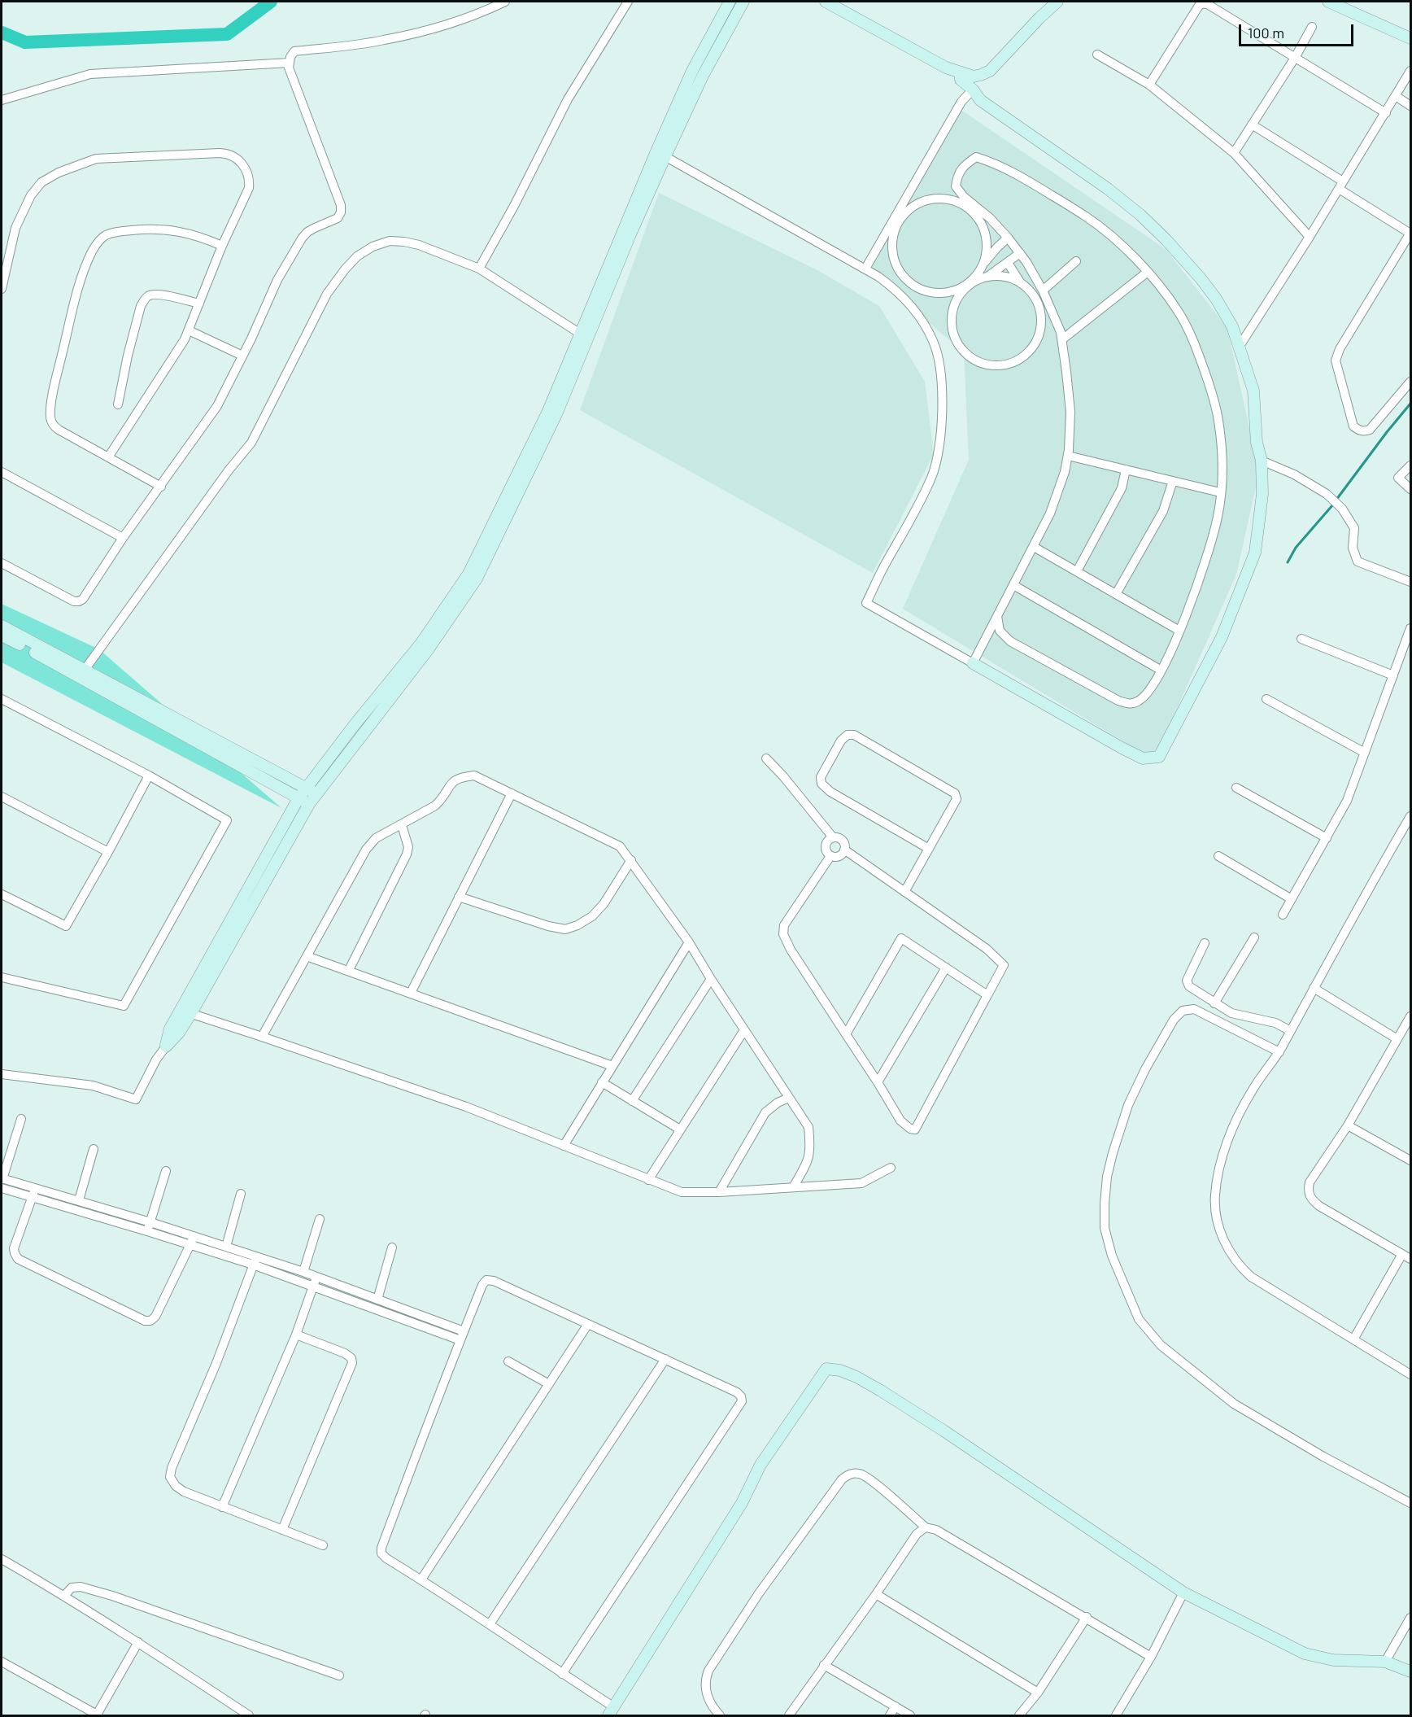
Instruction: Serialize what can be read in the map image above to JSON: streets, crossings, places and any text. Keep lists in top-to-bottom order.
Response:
{
  "scale_bar": "100 m"
}
